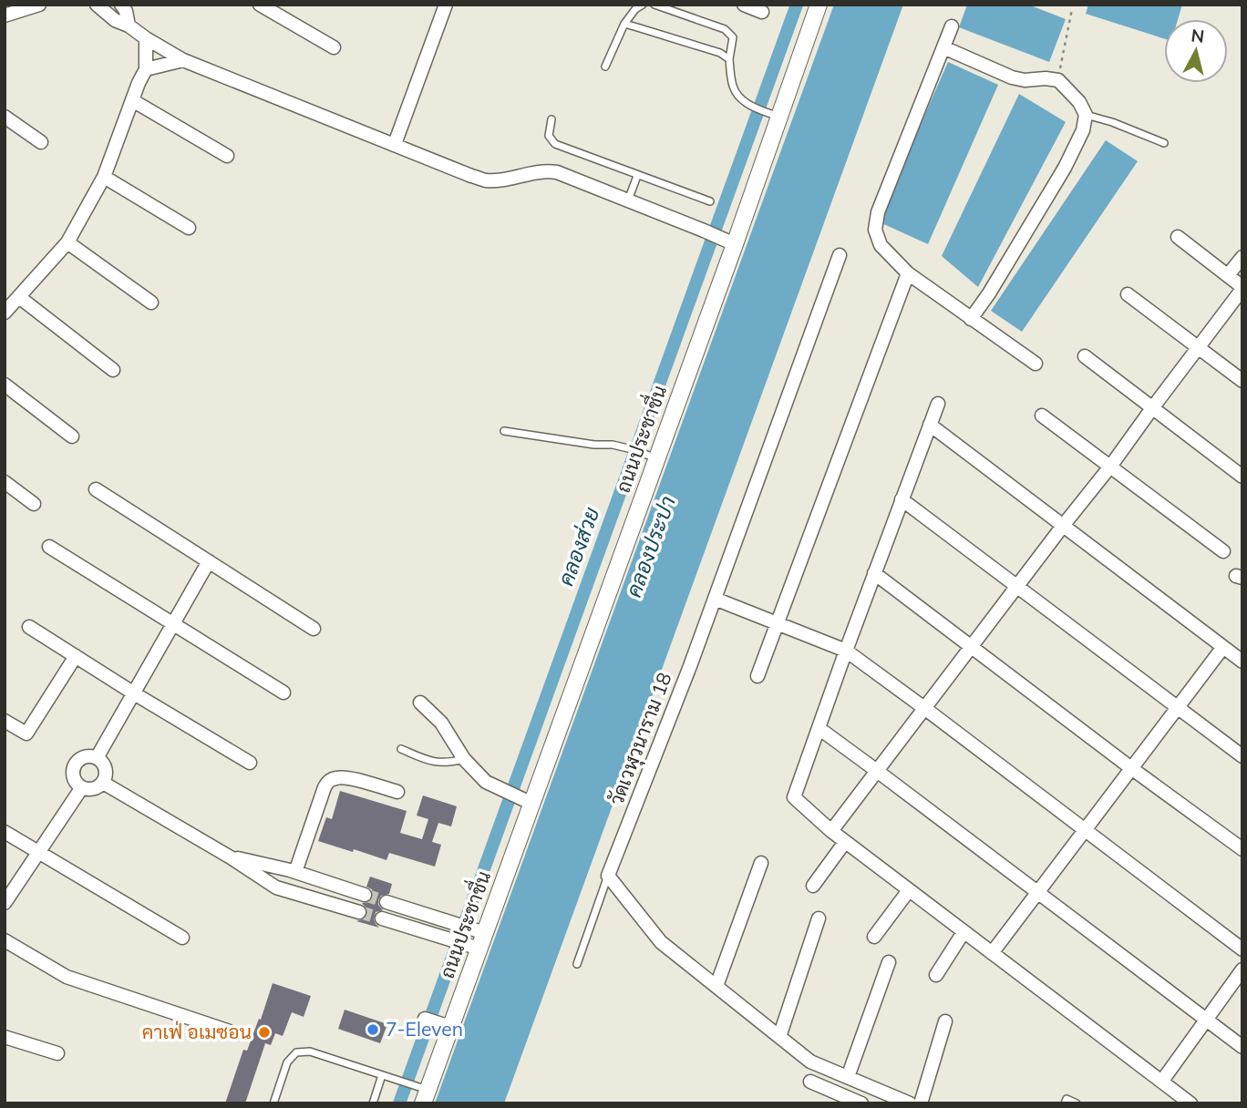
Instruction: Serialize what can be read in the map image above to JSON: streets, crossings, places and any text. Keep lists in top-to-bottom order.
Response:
{
  "streets": {
    "street": ["ถนนประชาชื่น", "วัดเวฬุวนาราม 18"]
  },
  "water": ["คลองส่วย", "คลองประปา"],
  "places": ["7-Eleven", "คาเฟ่ อเมซอน"],
  "north": "top"
}
